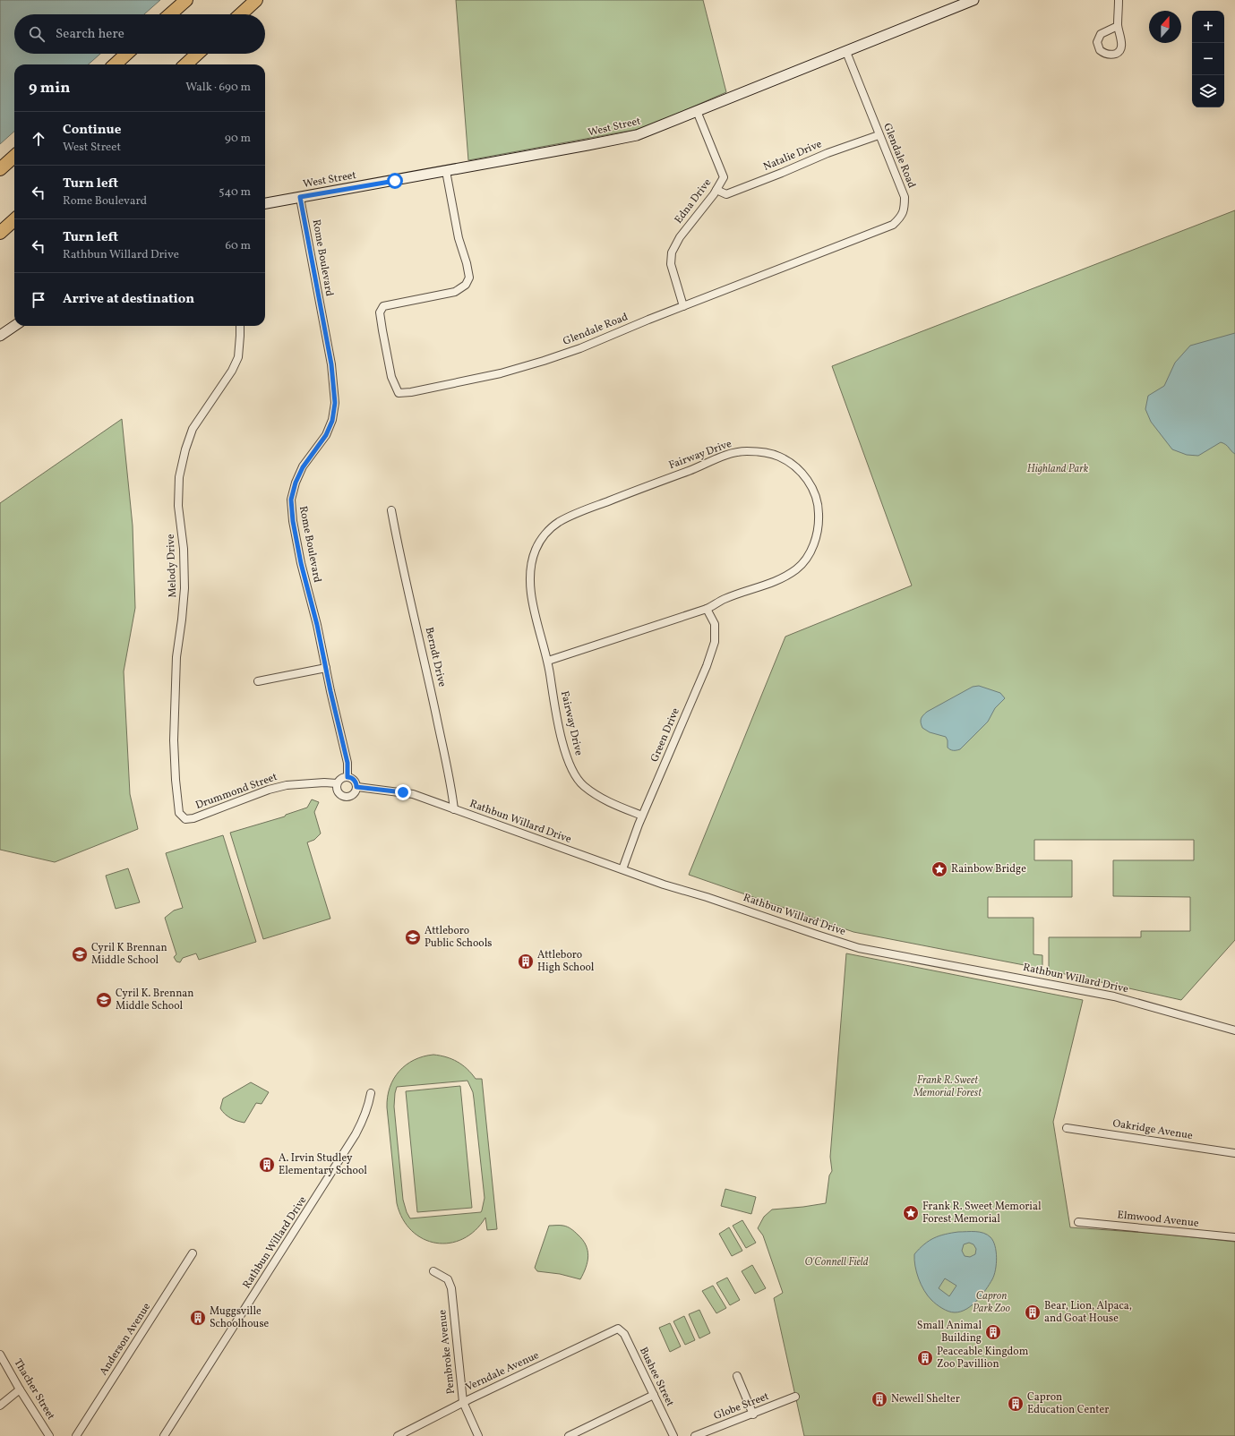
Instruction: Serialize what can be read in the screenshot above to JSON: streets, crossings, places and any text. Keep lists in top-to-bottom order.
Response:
{
  "streets": {
    "main road": ["West Street"],
    "street": [
      "Natalie Drive",
      "Glendale Road",
      "Edna Drive",
      "Rome Boulevard",
      "Fairway Drive",
      "Melody Drive",
      "Berndt Drive",
      "Green Drive",
      "Drummond Street",
      "Rathbun Willard Drive",
      "Oakridge Avenue",
      "Elmwood Avenue",
      "Anderson Avenue",
      "Pembroke Avenue",
      "Verndale Avenue",
      "Bushee Street",
      "Thacher Street",
      "Globe Street"
    ]
  },
  "crossings": [
    ["West Street", "Glendale Road"],
    ["West Street", "Edna Drive"],
    ["West Street", "Rome Boulevard"],
    ["Natalie Drive", "Glendale Road"],
    ["Natalie Drive", "Edna Drive"],
    ["Glendale Road", "Edna Drive"],
    ["Rome Boulevard", "Drummond Street"],
    ["Rome Boulevard", "Rathbun Willard Drive"],
    ["Fairway Drive", "Green Drive"],
    ["Melody Drive", "Drummond Street"],
    ["Berndt Drive", "Rathbun Willard Drive"],
    ["Green Drive", "Rathbun Willard Drive"],
    ["Drummond Street", "Rathbun Willard Drive"],
    ["Pembroke Avenue", "Verndale Avenue"],
    ["Verndale Avenue", "Bushee Street"]
  ],
  "parks": [
    "Highland Park",
    "Frank R. Sweet Memorial Forest",
    "O'Connell Field",
    "Capron Park Zoo"
  ],
  "places": {
    "place": ["Rainbow Bridge", "Frank R. Sweet Memorial Forest Memorial"],
    "school or university": ["Attleboro Public Schools", "Cyril K Brennan Middle School", "Cyril K. Brennan Middle School"],
    "building": [
      "Attleboro High School",
      "A. Irvin Studley Elementary School",
      "Bear, Lion, Alpaca, and Goat House",
      "Muggsville Schoolhouse",
      "Small Animal Building",
      "Peaceable Kingdom Zoo Pavillion",
      "Newell Shelter",
      "Capron Education Center"
    ]
  },
  "north": "top",
  "page": {
    "map_buttons": ["+", "−"],
    "search": "Search here",
    "heading": ["9 min", "Walk · 690 m"],
    "list": [
      ["Continue", "West Street", "90 m"],
      ["Turn left", "Rome Boulevard", "540 m"],
      ["Turn left", "Rathbun Willard Drive", "60 m"],
      "Arrive at destination"
    ]
  }
}
